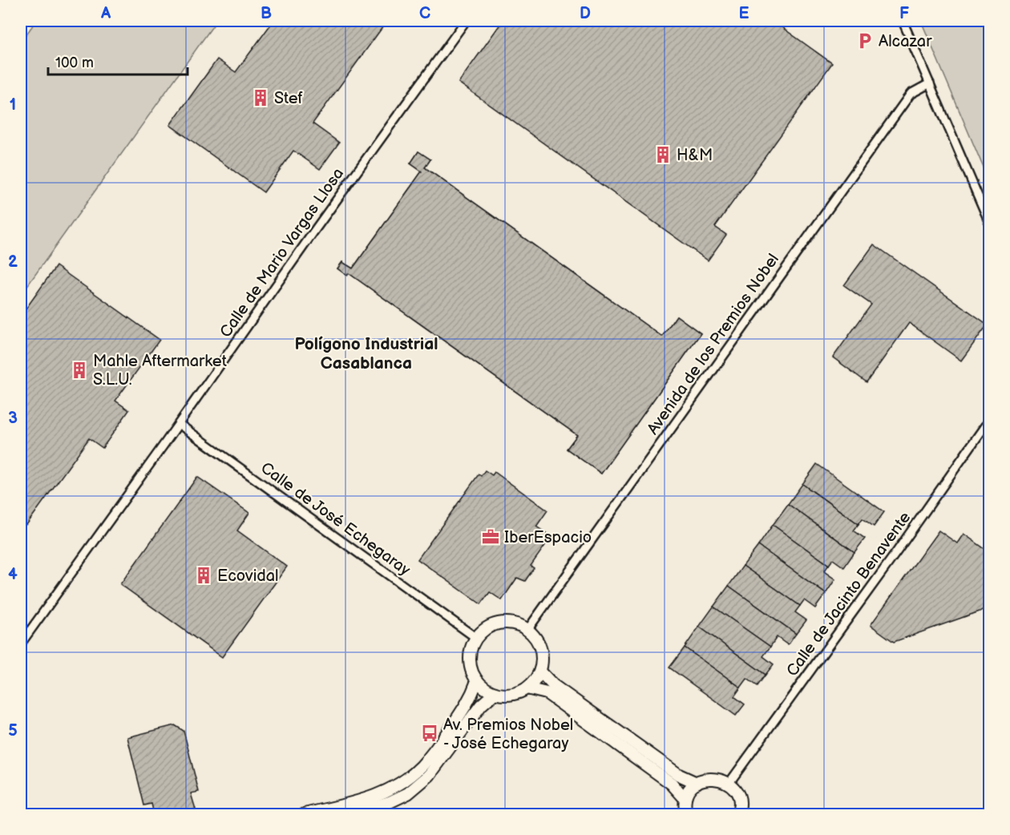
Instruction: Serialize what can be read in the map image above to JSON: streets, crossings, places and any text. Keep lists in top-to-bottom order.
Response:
{
  "streets": {
    "street": [
      "Calle de Mario Vargas Llosa",
      "Avenida de los Premios Nobel",
      "Calle de José Echegaray",
      "Calle de Jacinto Benavente"
    ]
  },
  "crossings": [
    ["Calle de Mario Vargas Llosa", "Calle de José Echegaray"],
    ["Avenida de los Premios Nobel", "Calle de José Echegaray"]
  ],
  "districts": ["Polígono Industrial Casablanca"],
  "places": {
    "parking": ["Alcazar"],
    "building": [
      "Stef",
      "H&M",
      "Mahle Aftermarket S.L.U.",
      "Ecovidal"
    ],
    "office": ["IberEspacio"],
    "bus stop": ["Av. Premios Nobel - José Echegaray"]
  },
  "scale_bar": "100 m",
  "grid": {
    "columns": [
      "A",
      "B",
      "C",
      "D",
      "E",
      "F"
    ],
    "rows": [
      "1",
      "2",
      "3",
      "4",
      "5"
    ]
  }
}
